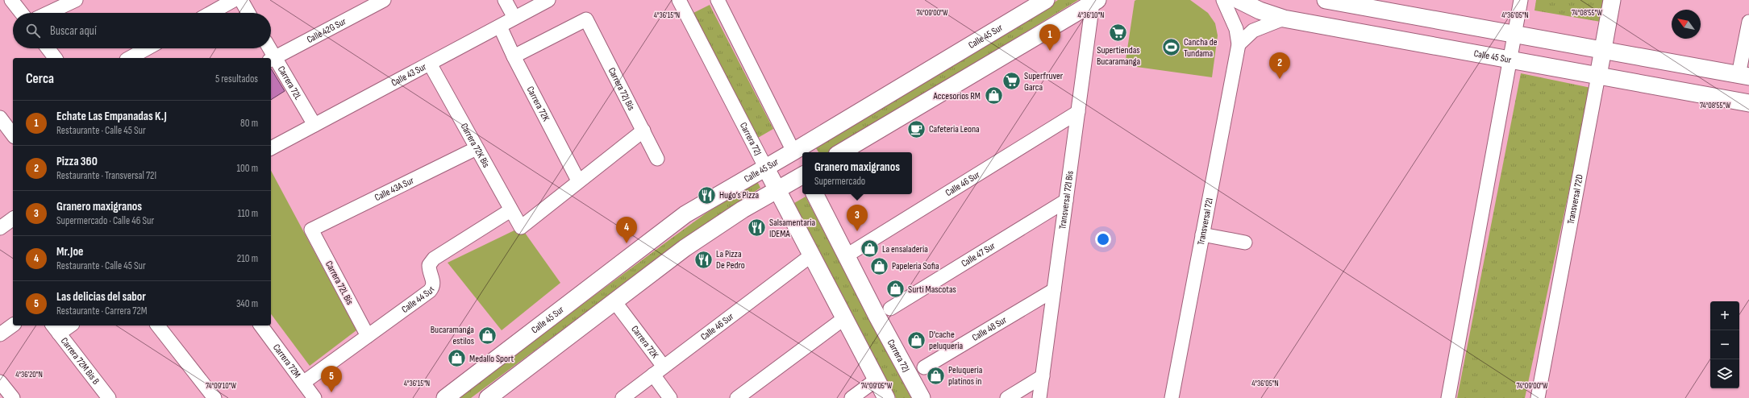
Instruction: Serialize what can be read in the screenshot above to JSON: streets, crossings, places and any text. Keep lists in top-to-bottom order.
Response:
{
  "streets": {
    "street": [
      "Calle 42G Sur",
      "Calle 45 Sur",
      "Calle 43 Sur",
      "Carrera 72L",
      "Carrera 72J Bis",
      "Carrera 72K",
      "Carrera 72J",
      "Carrera 72K Bis",
      "Calle 46 Sur",
      "Calle 43A Sur",
      "Transversal 72D",
      "Transversal 72I Bis",
      "Transversal 72I",
      "Calle 47 Sur",
      "Carrera 72L Bis",
      "Calle 44 Sur",
      "Calle 48 Sur",
      "Carrera 72M Bis B",
      "Carrera 72M"
    ]
  },
  "crossings": [
    ["Calle 42G Sur", "Carrera 72L"],
    ["Calle 45 Sur", "Carrera 72J"],
    ["Calle 45 Sur", "Transversal 72D"],
    ["Calle 43 Sur", "Carrera 72L"],
    ["Calle 43 Sur", "Carrera 72K"],
    ["Calle 43 Sur", "Carrera 72K Bis"],
    ["Carrera 72J Bis", "Carrera 72K"],
    ["Carrera 72K", "Carrera 72K Bis"],
    ["Carrera 72K", "Calle 46 Sur"],
    ["Carrera 72J", "Calle 46 Sur"],
    ["Carrera 72K Bis", "Calle 43A Sur"],
    ["Carrera 72K Bis", "Calle 44 Sur"],
    ["Calle 46 Sur", "Transversal 72I Bis"],
    ["Calle 43A Sur", "Carrera 72L Bis"],
    ["Transversal 72I Bis", "Calle 47 Sur"],
    ["Transversal 72I Bis", "Calle 48 Sur"],
    ["Carrera 72L Bis", "Calle 44 Sur"],
    ["Calle 44 Sur", "Carrera 72M"]
  ],
  "places": {
    "supermarket": ["Supertiendas Bucaramanga", "Superfruver Garca"],
    "sports": ["Cancha de Tundama"],
    "shop": [
      "Accesorios RM",
      "La ensaladeria",
      "Papeleria Sofia",
      "Surti Mascotas",
      "Bucaramanga estilos",
      "D'cache peluqueria",
      "Medallo Sport",
      "Peluqueria platinos in"
    ],
    "cafe": ["Cafeteria Leona"],
    "restaurant": ["Hugo’s Pizza", "Salsamentaria IDEMA", "La Pizza De Pedro"]
  },
  "north": "top left",
  "page": {
    "search": "Buscar aquí",
    "pins": [
      "1",
      "2",
      "3",
      "4",
      "5"
    ],
    "heading": ["Cerca", "5 resultados"],
    "list": [
      {
        "mark": "1",
        "name": "Echate Las Empanadas K.J",
        "note": "Restaurante · Calle 45 Sur",
        "value": "80 m"
      },
      {
        "mark": "2",
        "name": "Pizza 360",
        "note": "Restaurante · Transversal 72I",
        "value": "100 m"
      },
      {
        "mark": "3",
        "name": "Granero maxigranos",
        "note": "Supermercado · Calle 46 Sur",
        "value": "110 m"
      },
      {
        "mark": "4",
        "name": "Mr.Joe",
        "note": "Restaurante · Calle 45 Sur",
        "value": "210 m"
      },
      {
        "mark": "5",
        "name": "Las delicias del sabor",
        "note": "Restaurante · Carrera 72M",
        "value": "340 m"
      }
    ],
    "popup": ["Granero maxigranos", "Supermercado"],
    "map_buttons": ["+", "−"]
  },
  "coordinates": [
    "74°09'00\"W",
    "74°08'55\"W",
    "4°36'15\"N",
    "4°36'10\"N",
    "4°36'05\"N",
    "4°36'20\"N",
    "74°09'10\"W",
    "74°09'05\"W"
  ]
}
